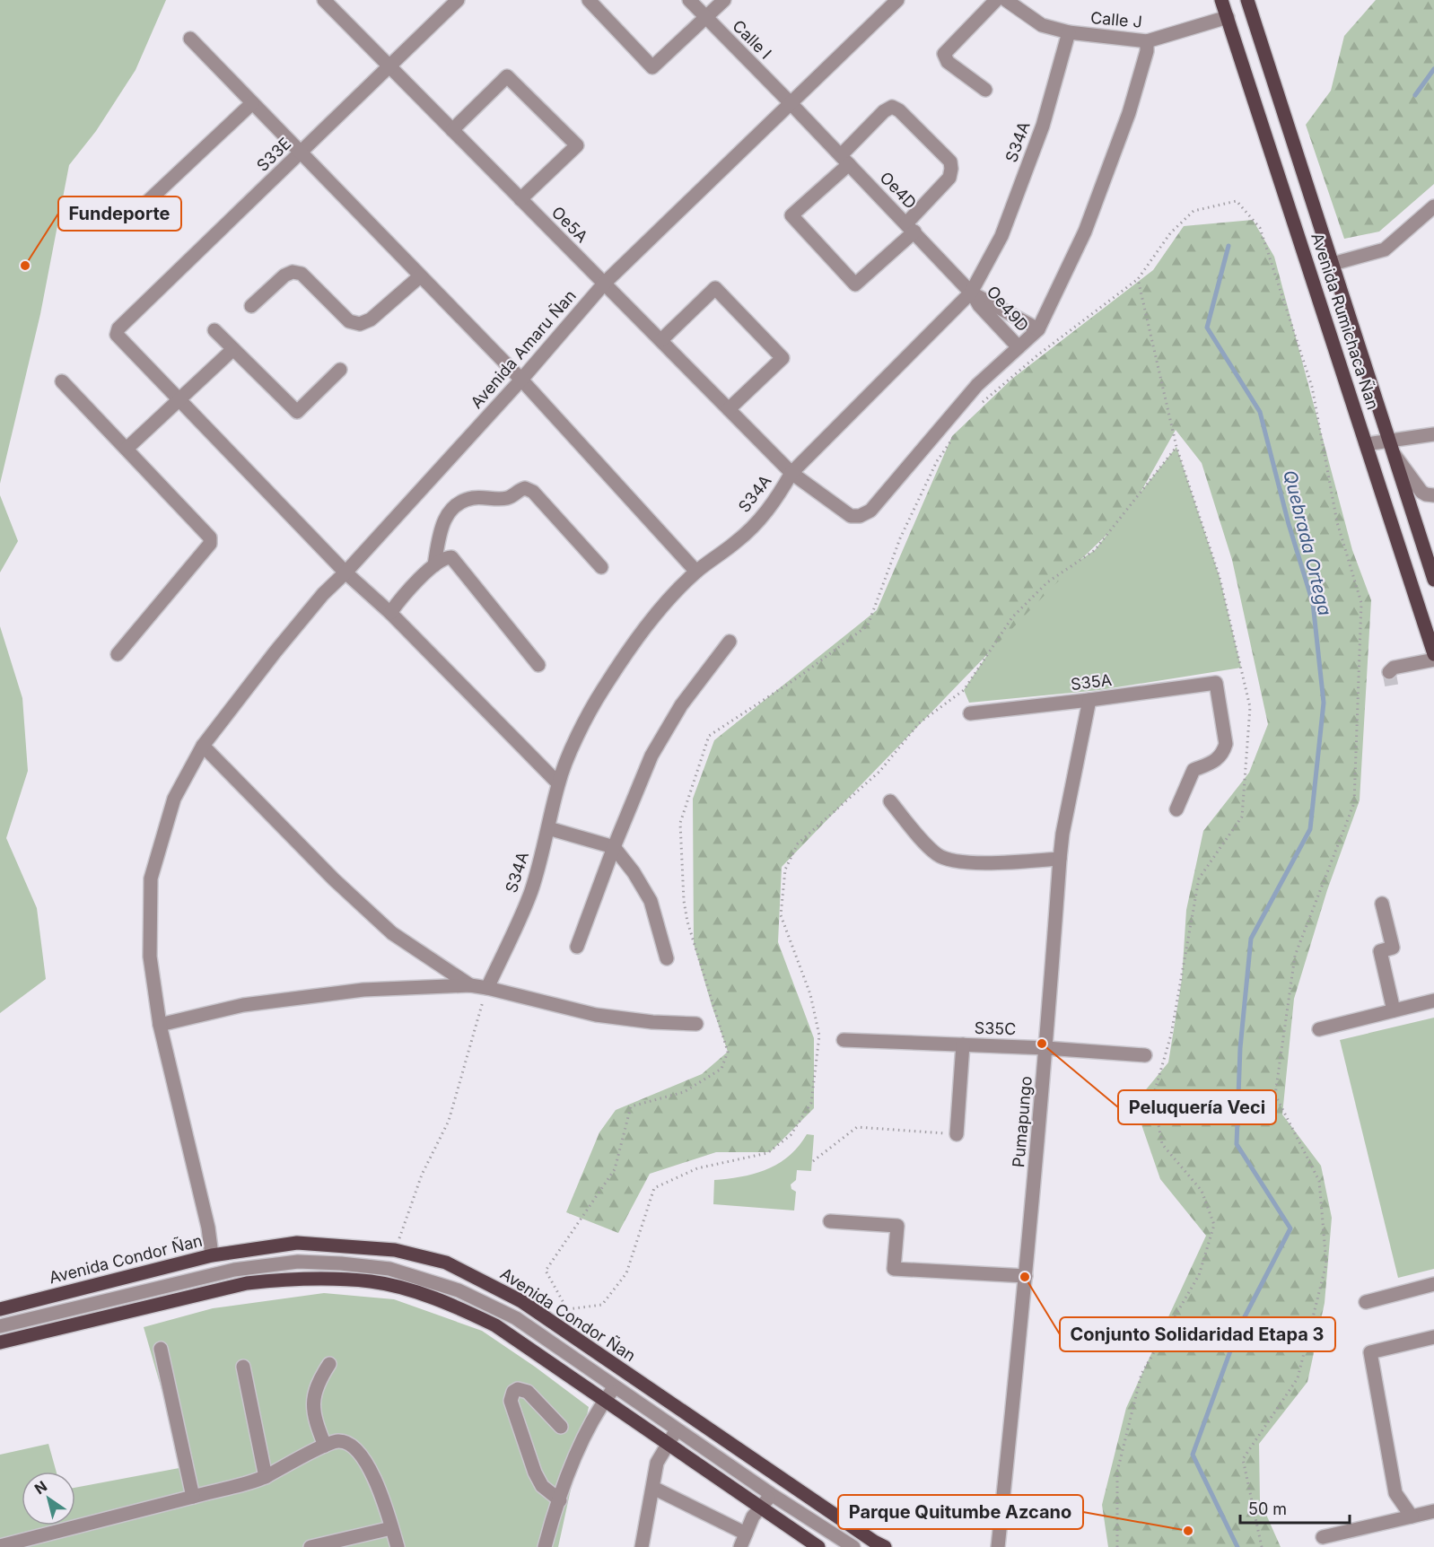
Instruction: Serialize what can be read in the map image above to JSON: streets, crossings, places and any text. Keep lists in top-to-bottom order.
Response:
{
  "streets": {
    "main road": ["Avenida Rumichaca Ñan", "Avenida Condor Ñan"],
    "street": [
      "Calle J",
      "Calle I",
      "S34A",
      "S33E",
      "Oe4D",
      "Oe5A",
      "Oe49D",
      "Avenida Amaru Ñan",
      "S35A",
      "S35C",
      "Pumapungo"
    ]
  },
  "crossings": [
    ["Calle J", "S34A"],
    ["Calle J", "Avenida Rumichaca Ñan"],
    ["Calle I", "Oe4D"],
    ["Calle I", "Avenida Amaru Ñan"],
    ["S34A", "Oe4D"],
    ["S34A", "Oe5A"],
    ["S34A", "Oe49D"],
    ["S33E", "Oe5A"],
    ["Oe4D", "Oe49D"],
    ["Oe4D", "Avenida Amaru Ñan"],
    ["Oe5A", "Oe49D"],
    ["Oe5A", "Avenida Amaru Ñan"],
    ["Avenida Amaru Ñan", "Avenida Condor Ñan"],
    ["S35A", "Pumapungo"],
    ["S35C", "Pumapungo"]
  ],
  "water": ["Quebrada Ortega"],
  "places": [
    "Fundeporte",
    "Peluquería Veci",
    "Conjunto Solidaridad Etapa 3",
    "Parque Quitumbe Azcano"
  ],
  "scale_bar": "50 m",
  "north": "top left"
}
